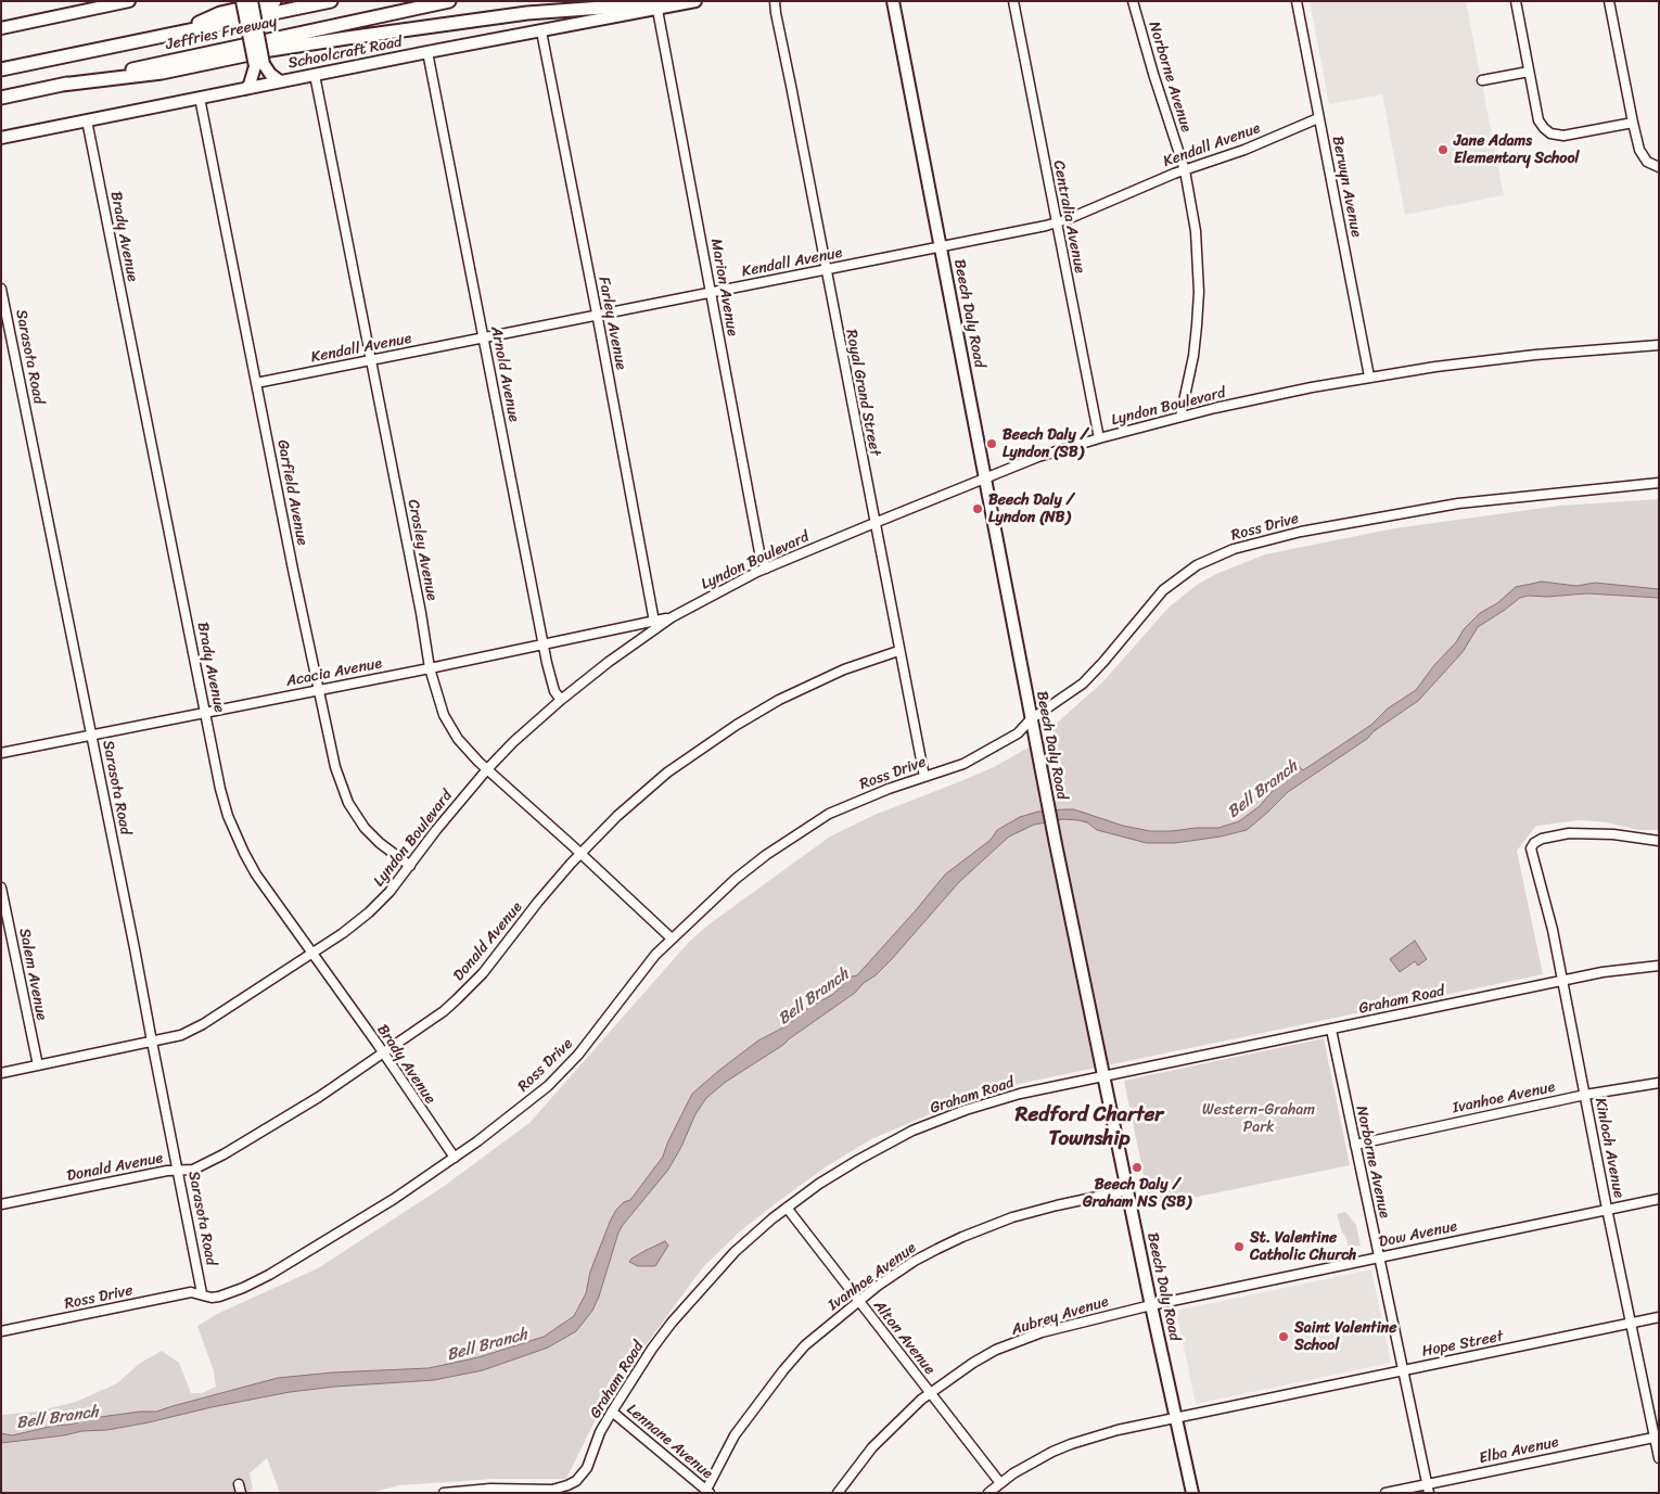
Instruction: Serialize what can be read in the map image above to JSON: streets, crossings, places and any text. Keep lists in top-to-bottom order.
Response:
{
  "streets": {
    "highway": ["Jeffries Freeway"],
    "main road": ["Schoolcraft Road", "Beech Daly Road"],
    "street": [
      "Norborne Avenue",
      "Kendall Avenue",
      "Berwyn Avenue",
      "Centralia Avenue",
      "Brady Avenue",
      "Marion Avenue",
      "Farley Avenue",
      "Sarasota Road",
      "Arnold Avenue",
      "Royal Grand Street",
      "Lyndon Boulevard",
      "Garfield Avenue",
      "Ross Drive",
      "Crosley Avenue",
      "Acacia Avenue",
      "Donald Avenue",
      "Salem Avenue",
      "Graham Road",
      "Ivanhoe Avenue",
      "Kinloch Avenue",
      "Dow Avenue",
      "Aubrey Avenue",
      "Alton Avenue",
      "Hope Street",
      "Lennane Avenue",
      "Elba Avenue"
    ]
  },
  "crossings": [
    ["Schoolcraft Road", "Brady Avenue"],
    ["Schoolcraft Road", "Marion Avenue"],
    ["Schoolcraft Road", "Farley Avenue"],
    ["Schoolcraft Road", "Arnold Avenue"],
    ["Schoolcraft Road", "Garfield Avenue"],
    ["Schoolcraft Road", "Crosley Avenue"],
    ["Norborne Avenue", "Kendall Avenue"],
    ["Norborne Avenue", "Lyndon Boulevard"],
    ["Norborne Avenue", "Graham Road"],
    ["Norborne Avenue", "Ivanhoe Avenue"],
    ["Norborne Avenue", "Dow Avenue"],
    ["Norborne Avenue", "Hope Street"],
    ["Norborne Avenue", "Elba Avenue"],
    ["Kendall Avenue", "Berwyn Avenue"],
    ["Kendall Avenue", "Centralia Avenue"],
    ["Kendall Avenue", "Marion Avenue"],
    ["Kendall Avenue", "Beech Daly Road"],
    ["Kendall Avenue", "Farley Avenue"],
    ["Kendall Avenue", "Arnold Avenue"],
    ["Kendall Avenue", "Royal Grand Street"],
    ["Kendall Avenue", "Garfield Avenue"],
    ["Kendall Avenue", "Crosley Avenue"],
    ["Berwyn Avenue", "Lyndon Boulevard"],
    ["Centralia Avenue", "Lyndon Boulevard"],
    ["Brady Avenue", "Lyndon Boulevard"],
    ["Brady Avenue", "Ross Drive"],
    ["Brady Avenue", "Acacia Avenue"],
    ["Brady Avenue", "Donald Avenue"],
    ["Marion Avenue", "Lyndon Boulevard"],
    ["Beech Daly Road", "Lyndon Boulevard"],
    ["Beech Daly Road", "Ross Drive"],
    ["Beech Daly Road", "Graham Road"],
    ["Beech Daly Road", "Ivanhoe Avenue"],
    ["Beech Daly Road", "Dow Avenue"],
    ["Beech Daly Road", "Aubrey Avenue"],
    ["Beech Daly Road", "Hope Street"],
    ["Farley Avenue", "Acacia Avenue"],
    ["Sarasota Road", "Lyndon Boulevard"],
    ["Sarasota Road", "Ross Drive"],
    ["Sarasota Road", "Acacia Avenue"],
    ["Sarasota Road", "Donald Avenue"],
    ["Arnold Avenue", "Lyndon Boulevard"],
    ["Arnold Avenue", "Acacia Avenue"],
    ["Royal Grand Street", "Lyndon Boulevard"],
    ["Royal Grand Street", "Ross Drive"],
    ["Royal Grand Street", "Donald Avenue"],
    ["Lyndon Boulevard", "Garfield Avenue"],
    ["Lyndon Boulevard", "Crosley Avenue"],
    ["Lyndon Boulevard", "Acacia Avenue"],
    ["Lyndon Boulevard", "Salem Avenue"],
    ["Garfield Avenue", "Acacia Avenue"],
    ["Ross Drive", "Crosley Avenue"],
    ["Crosley Avenue", "Acacia Avenue"],
    ["Crosley Avenue", "Donald Avenue"],
    ["Graham Road", "Kinloch Avenue"],
    ["Graham Road", "Alton Avenue"],
    ["Graham Road", "Lennane Avenue"],
    ["Ivanhoe Avenue", "Kinloch Avenue"],
    ["Ivanhoe Avenue", "Alton Avenue"],
    ["Ivanhoe Avenue", "Lennane Avenue"],
    ["Kinloch Avenue", "Dow Avenue"],
    ["Kinloch Avenue", "Hope Street"],
    ["Kinloch Avenue", "Elba Avenue"],
    ["Dow Avenue", "Aubrey Avenue"],
    ["Aubrey Avenue", "Alton Avenue"],
    ["Alton Avenue", "Hope Street"]
  ],
  "districts": ["Redford Charter Township"],
  "water": ["Bell Branch"],
  "parks": ["Western-Graham Park"],
  "places": [
    "Jane Adams Elementary School",
    "Beech Daly / Lyndon (SB)",
    "Beech Daly / Lyndon (NB)",
    "Beech Daly / Graham NS (SB)",
    "St. Valentine Catholic Church",
    "Saint Valentine School"
  ]
}
